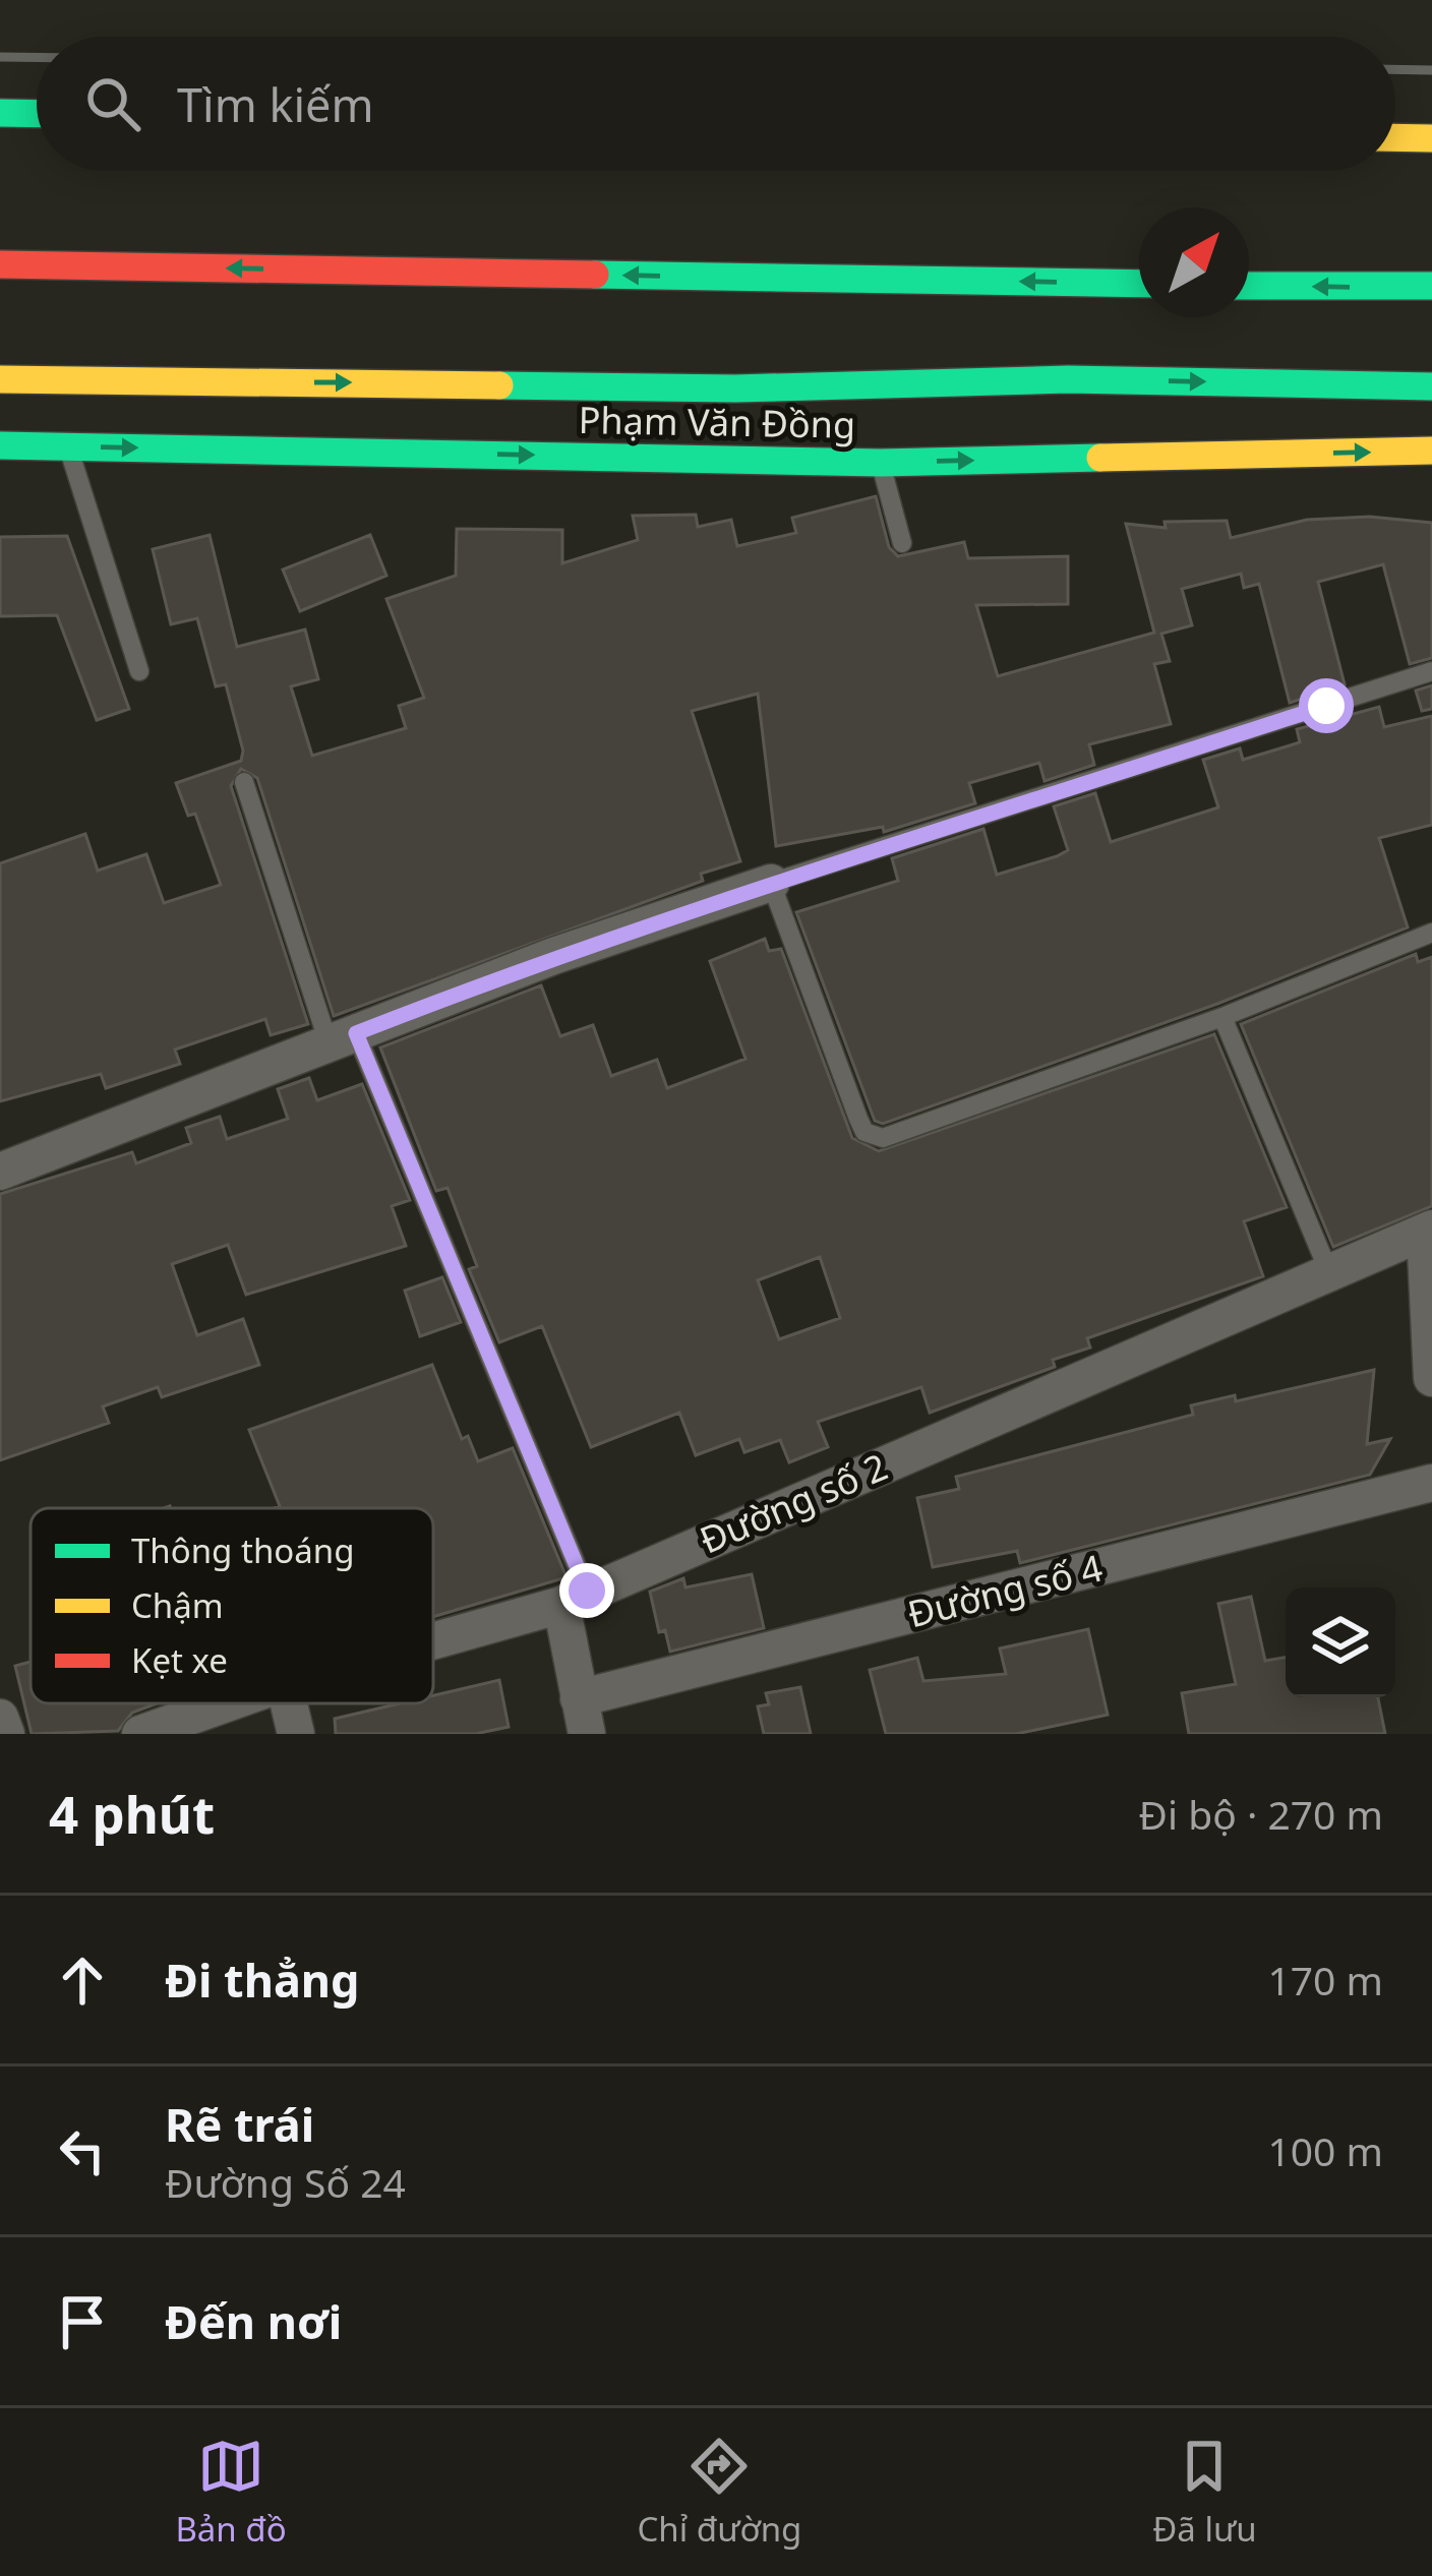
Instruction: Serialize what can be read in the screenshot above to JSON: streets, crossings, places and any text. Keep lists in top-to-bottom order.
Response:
{
  "streets": {
    "main road": ["Phạm Văn Đồng"],
    "street": ["Đường số 2", "Đường số 4"]
  },
  "legend": ["Thông thoáng", "Chậm", "Kẹt xe"],
  "north": "top right",
  "page": {
    "search": "Tìm kiếm",
    "heading": ["4 phút", "Đi bộ · 270 m"],
    "list": [
      ["Đi thẳng", "170 m"],
      ["Rẽ trái", "Đường Số 24", "100 m"],
      "Đến nơi"
    ],
    "nav": ["Bản đồ", "Chỉ đường", "Đã lưu"]
  }
}
